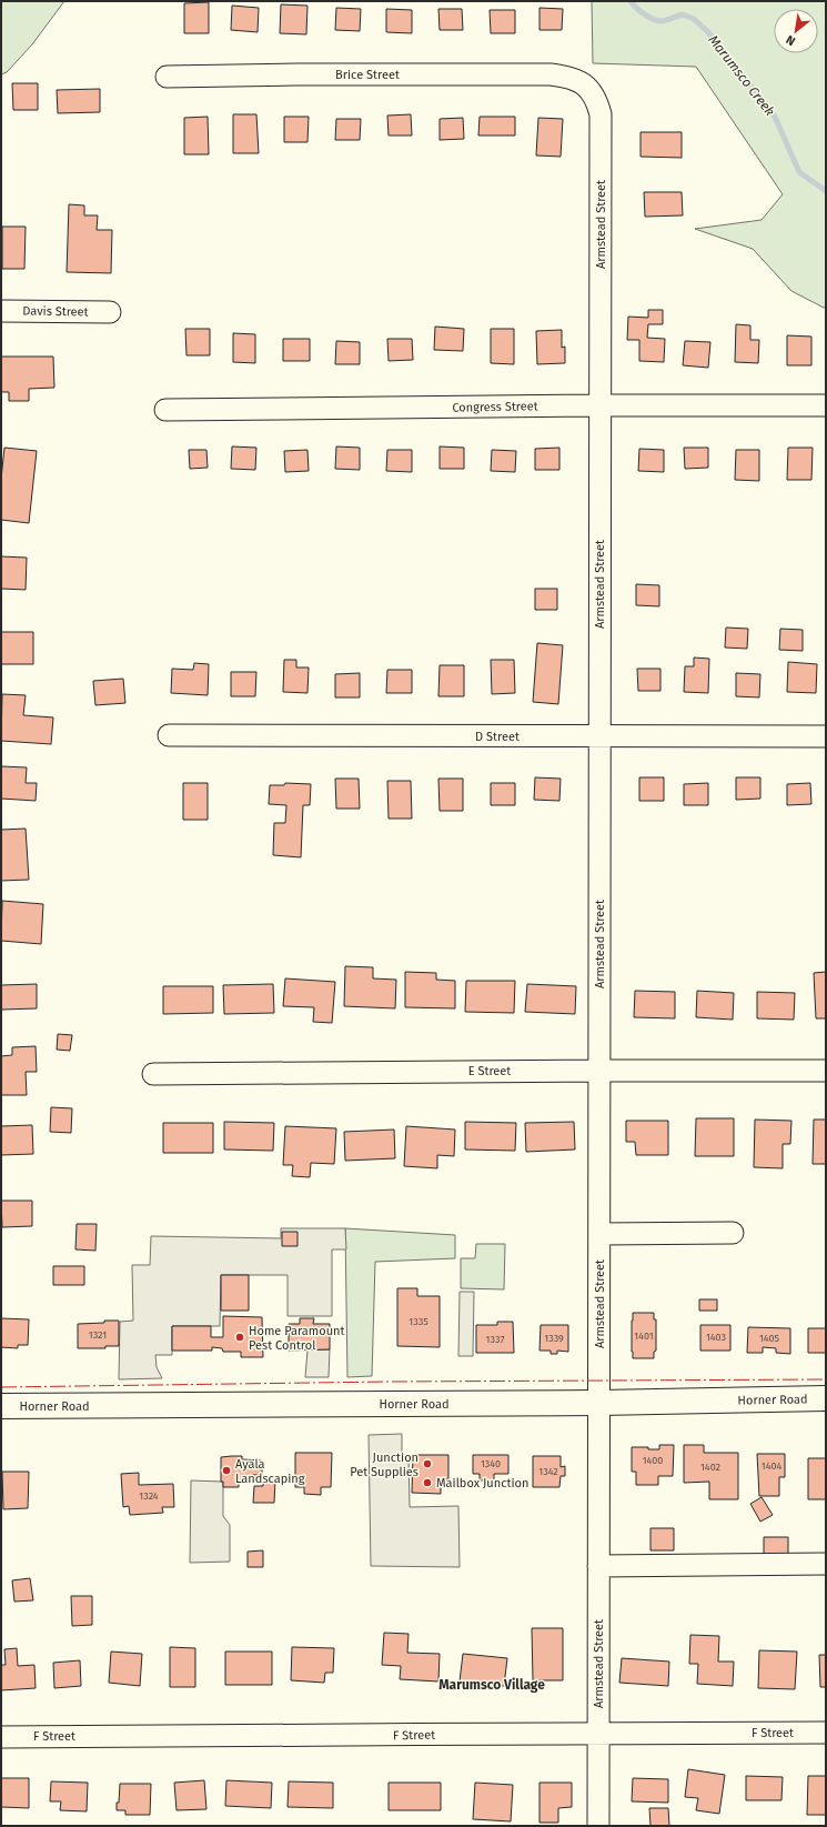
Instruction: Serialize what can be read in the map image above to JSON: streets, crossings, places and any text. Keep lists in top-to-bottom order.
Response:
{
  "streets": {
    "main road": ["Horner Road"],
    "street": [
      "Brice Street",
      "Armstead Street",
      "Davis Street",
      "Congress Street",
      "D Street",
      "E Street",
      "F Street"
    ]
  },
  "crossings": [
    ["Brice Street", "Armstead Street"],
    ["Armstead Street", "Congress Street"],
    ["Armstead Street", "D Street"],
    ["Armstead Street", "E Street"],
    ["Armstead Street", "Horner Road"],
    ["Armstead Street", "F Street"]
  ],
  "districts": ["Marumsco Village"],
  "water": ["Marumsco Creek"],
  "places": [
    "Home Paramount Pest Control",
    "Junction Pet Supplies",
    "Ayala Landscaping",
    "Mailbox Junction"
  ],
  "house_numbers": [
    "1335",
    "1321",
    "1401",
    "1403",
    "1339",
    "1405",
    "1337",
    "1400",
    "1340",
    "1404",
    "1402",
    "1342",
    "1324"
  ],
  "north": "bottom left"
}
